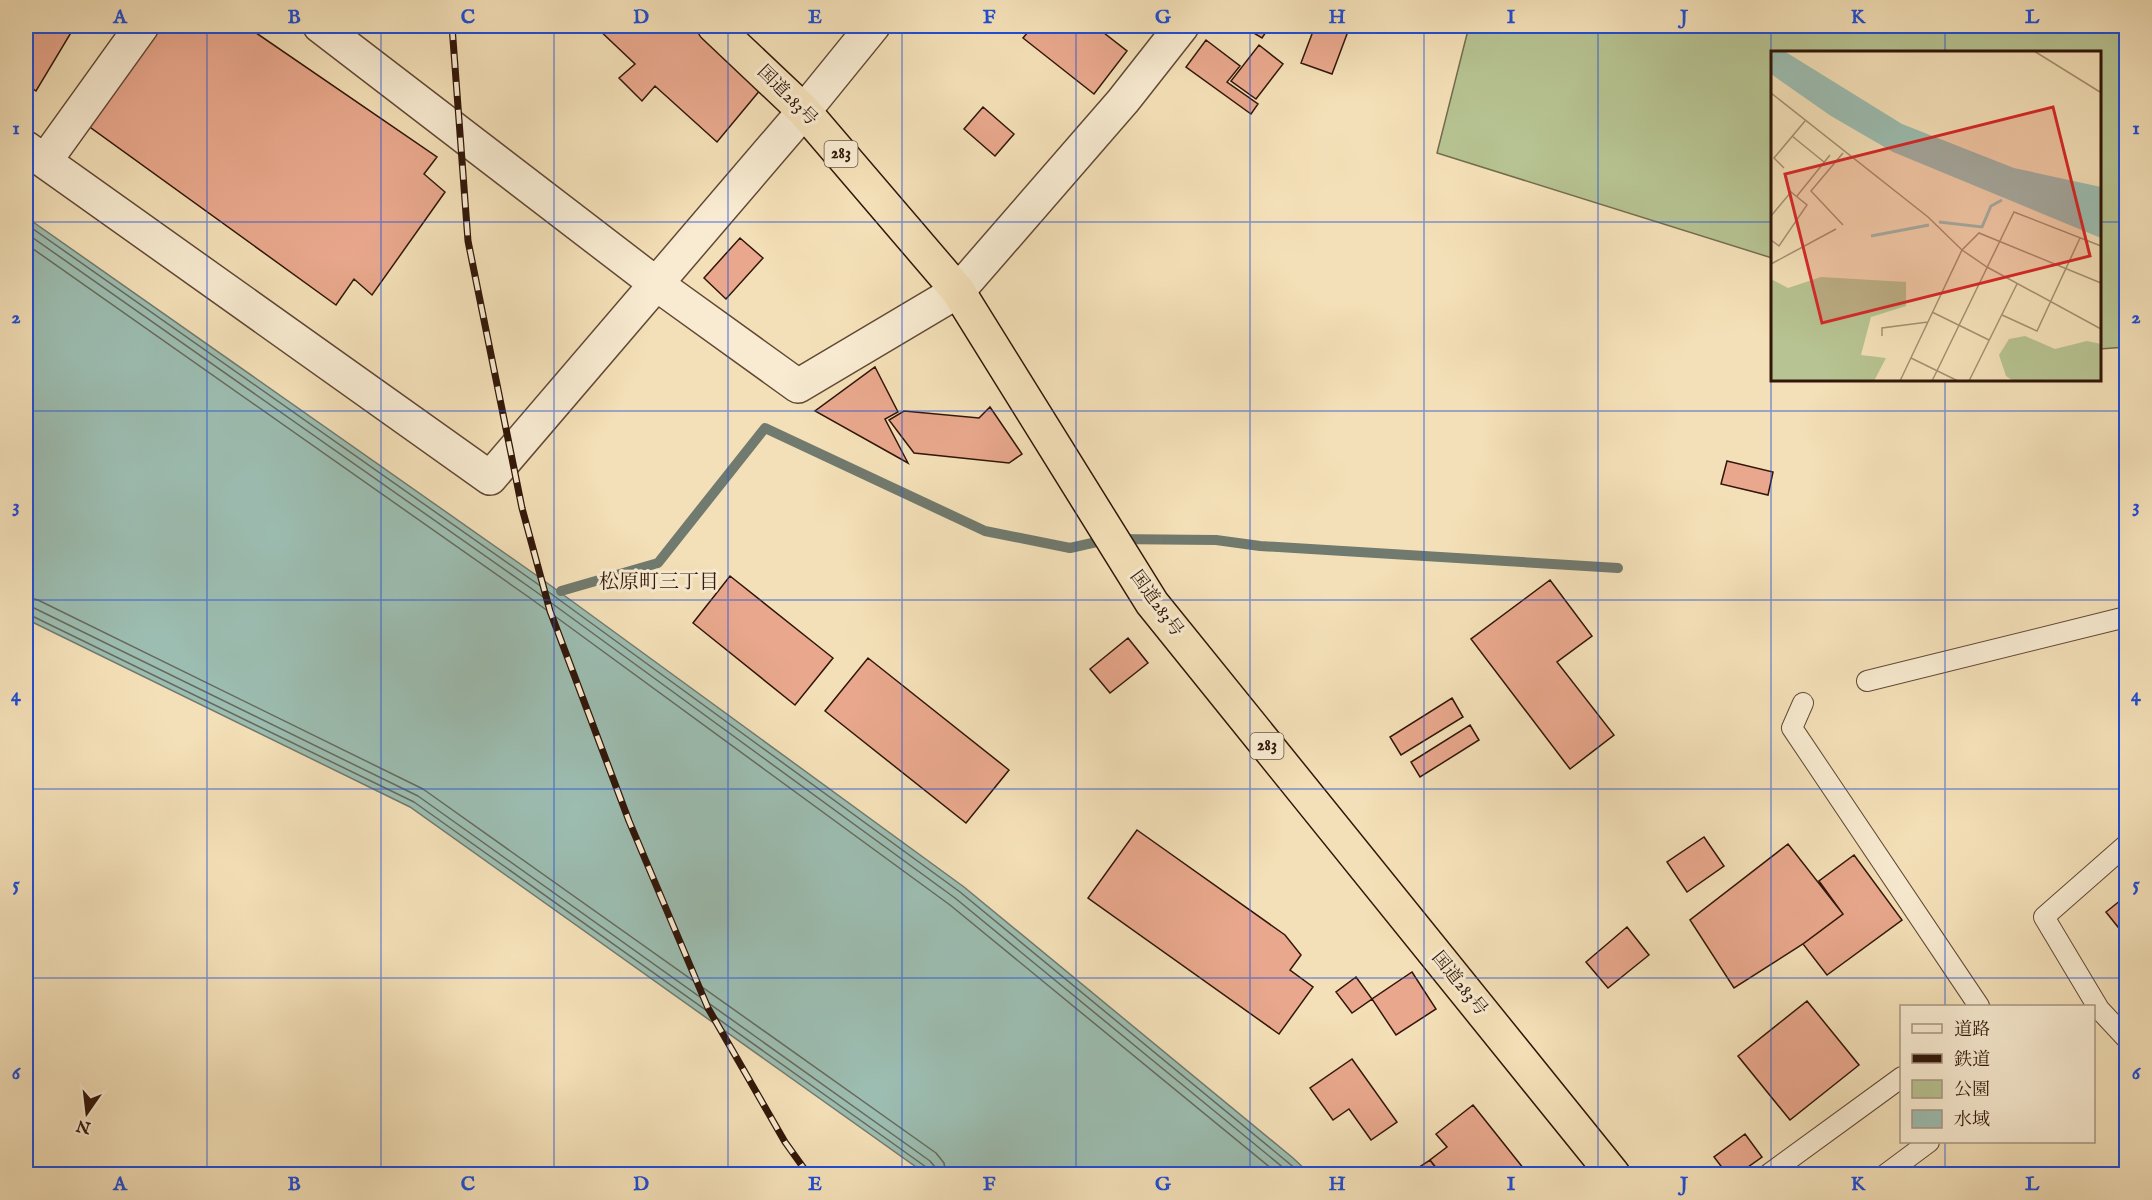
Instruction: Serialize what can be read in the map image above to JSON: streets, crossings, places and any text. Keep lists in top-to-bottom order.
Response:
{
  "streets": {
    "highway": ["国道283号", "283"]
  },
  "districts": ["松原町三丁目"],
  "legend": [
    "道路",
    "鉄道",
    "公園",
    "水域"
  ],
  "north": "bottom",
  "grid": {
    "columns": [
      "A",
      "B",
      "C",
      "D",
      "E",
      "F",
      "G",
      "H",
      "I",
      "J",
      "K",
      "L"
    ],
    "rows": [
      "1",
      "2",
      "3",
      "4",
      "5",
      "6"
    ]
  }
}
